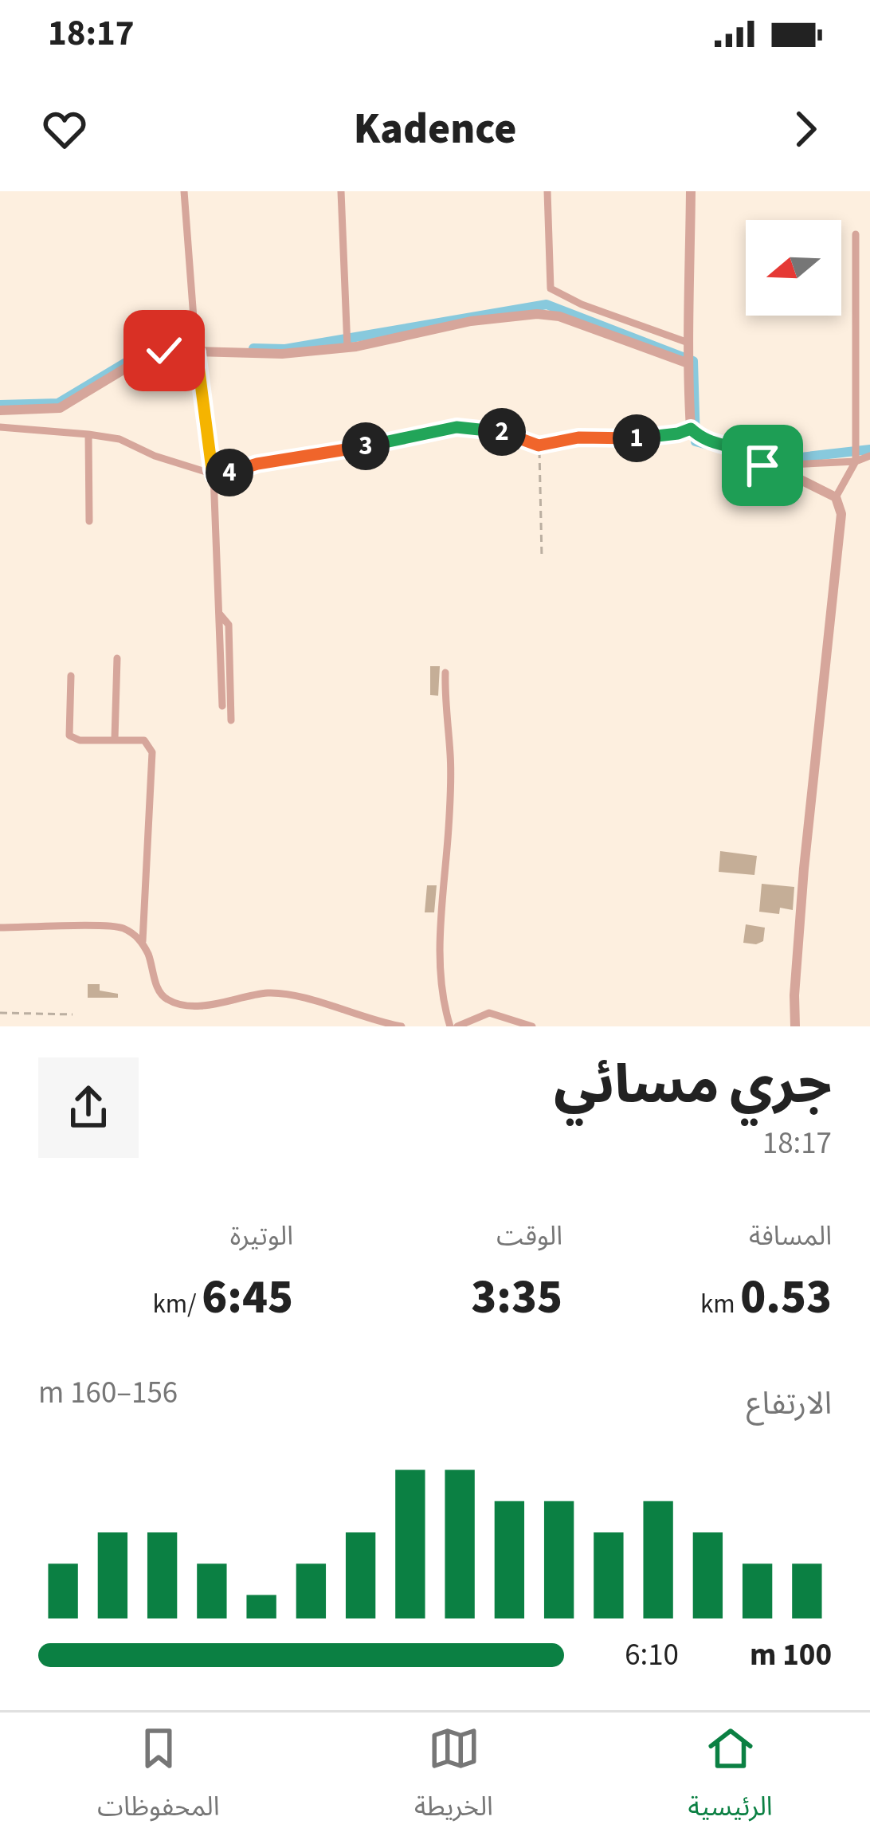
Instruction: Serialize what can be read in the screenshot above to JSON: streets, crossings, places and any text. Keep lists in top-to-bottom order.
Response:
{
  "north": "left",
  "page": {
    "status": "18:17",
    "header": "Kadence",
    "pins": [
      "2",
      "1",
      "3",
      "4"
    ],
    "heading": ["جري مسائي", "18:17"],
    "stats": [
      ["المسافة", "0.53 km"],
      ["الوقت", "3:35"],
      ["الوتيرة", "6:45 /km"]
    ],
    "chart": ["الارتفاع", "156–160 m"],
    "list": [
      {
        "name": "100 m",
        "note": "6:10"
      }
    ],
    "tabs": ["الرئيسية", "الخريطة", "المحفوظات"]
  }
}
